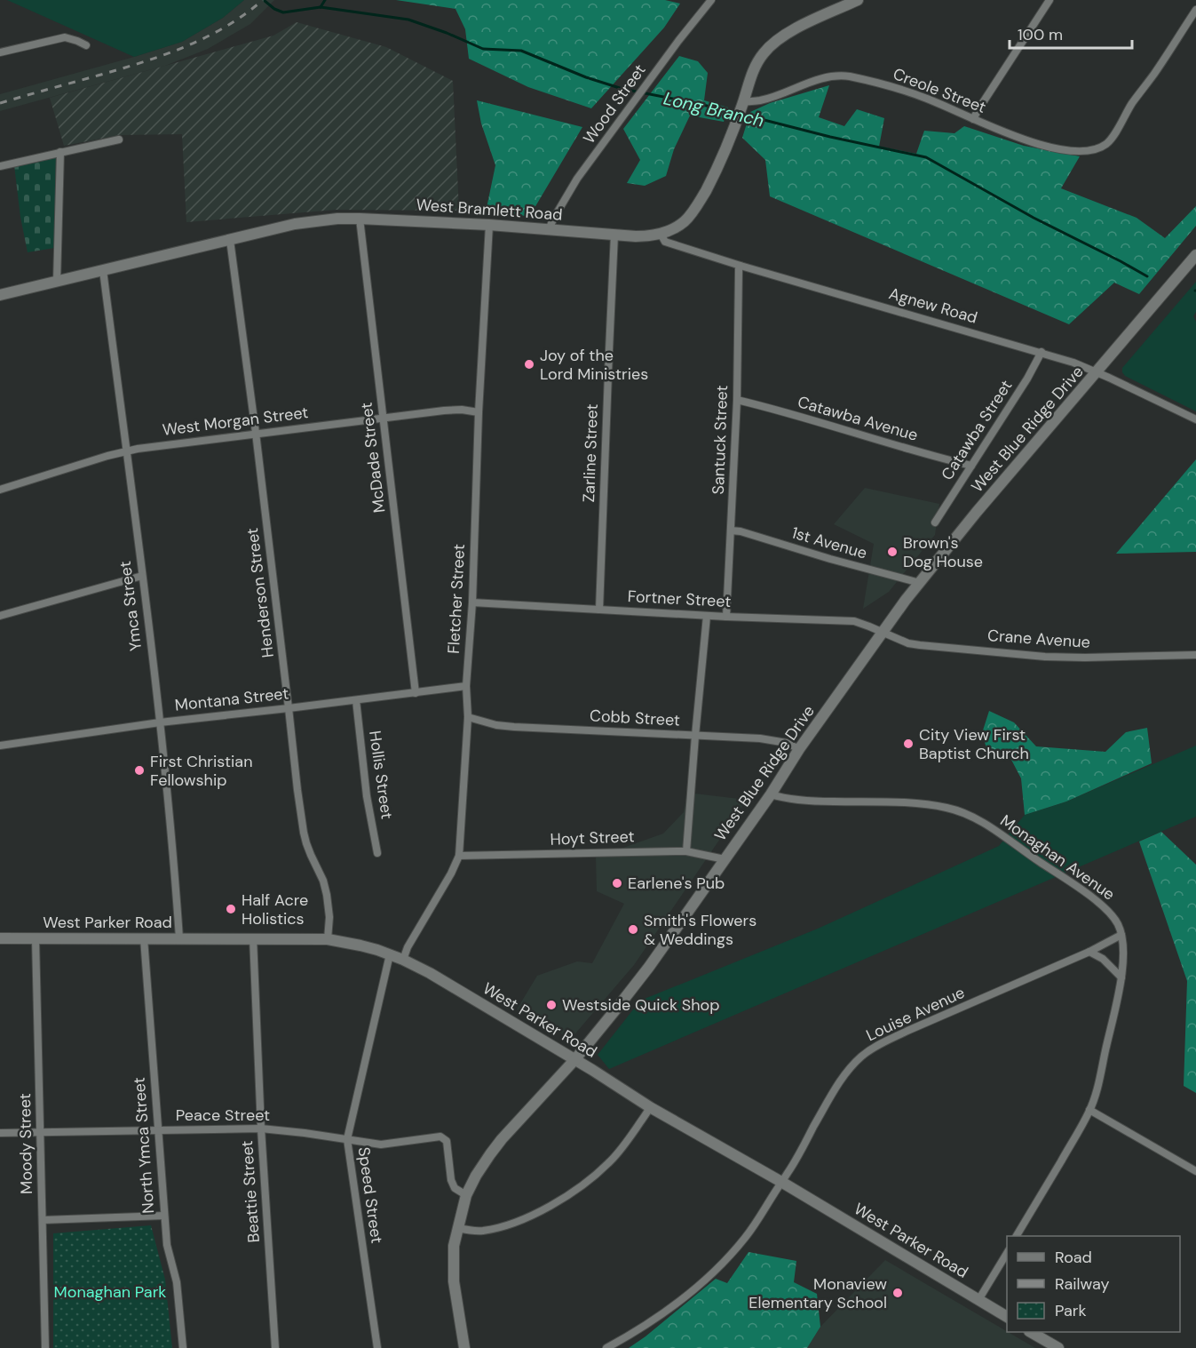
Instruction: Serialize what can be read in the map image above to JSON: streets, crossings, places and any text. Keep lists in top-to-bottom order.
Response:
{
  "streets": {
    "street": [
      "Creole Street",
      "Wood Street",
      "West Bramlett Road",
      "Agnew Road",
      "Catawba Avenue",
      "West Morgan Street",
      "West Blue Ridge Drive",
      "Catawba Street",
      "Santuck Street",
      "Zarline Street",
      "McDade Street",
      "1st Avenue",
      "Henderson Street",
      "Fletcher Street",
      "Fortner Street",
      "Ymca Street",
      "Crane Avenue",
      "Montana Street",
      "Cobb Street",
      "Hollis Street",
      "Hoyt Street",
      "Monaghan Avenue",
      "West Parker Road",
      "Louise Avenue",
      "Peace Street",
      "Moody Street",
      "North Ymca Street",
      "Beattie Street",
      "Speed Street"
    ]
  },
  "crossings": [
    ["Creole Street", "West Bramlett Road"],
    ["Wood Street", "West Bramlett Road"],
    ["West Bramlett Road", "Agnew Road"],
    ["West Bramlett Road", "Zarline Street"],
    ["West Bramlett Road", "McDade Street"],
    ["West Bramlett Road", "Henderson Street"],
    ["West Bramlett Road", "Fletcher Street"],
    ["West Bramlett Road", "Ymca Street"],
    ["Agnew Road", "West Blue Ridge Drive"],
    ["Agnew Road", "Catawba Street"],
    ["Agnew Road", "Santuck Street"],
    ["Catawba Avenue", "Catawba Street"],
    ["Catawba Avenue", "Santuck Street"],
    ["West Morgan Street", "McDade Street"],
    ["West Morgan Street", "Henderson Street"],
    ["West Morgan Street", "Fletcher Street"],
    ["West Morgan Street", "Ymca Street"],
    ["West Blue Ridge Drive", "1st Avenue"],
    ["West Blue Ridge Drive", "Fortner Street"],
    ["West Blue Ridge Drive", "Crane Avenue"],
    ["West Blue Ridge Drive", "Cobb Street"],
    ["West Blue Ridge Drive", "Hoyt Street"],
    ["West Blue Ridge Drive", "Monaghan Avenue"],
    ["West Blue Ridge Drive", "West Parker Road"],
    ["West Blue Ridge Drive", "Peace Street"],
    ["Santuck Street", "1st Avenue"],
    ["Santuck Street", "Fortner Street"],
    ["Zarline Street", "Fortner Street"],
    ["McDade Street", "Montana Street"],
    ["Henderson Street", "Montana Street"],
    ["Henderson Street", "West Parker Road"],
    ["Fletcher Street", "Fortner Street"],
    ["Fletcher Street", "Montana Street"],
    ["Fletcher Street", "Cobb Street"],
    ["Fletcher Street", "Hoyt Street"],
    ["Fletcher Street", "West Parker Road"],
    ["Fortner Street", "Crane Avenue"],
    ["Ymca Street", "Montana Street"],
    ["Ymca Street", "West Parker Road"],
    ["Montana Street", "Hollis Street"],
    ["Monaghan Avenue", "Louise Avenue"],
    ["West Parker Road", "Louise Avenue"],
    ["West Parker Road", "Moody Street"],
    ["West Parker Road", "North Ymca Street"],
    ["West Parker Road", "Beattie Street"],
    ["West Parker Road", "Speed Street"],
    ["Peace Street", "Moody Street"],
    ["Peace Street", "North Ymca Street"],
    ["Peace Street", "Beattie Street"],
    ["Peace Street", "Speed Street"]
  ],
  "water": ["Long Branch"],
  "parks": ["Monaghan Park"],
  "places": [
    "Joy of the Lord Ministries",
    "Brown's Dog House",
    "City View First Baptist Church",
    "First Christian Fellowship",
    "Earlene's Pub",
    "Half Acre Holistics",
    "Smith's Flowers & Weddings",
    "Westside Quick Shop",
    "Monaview Elementary School"
  ],
  "legend": ["Road", "Railway", "Park"],
  "scale_bar": "100 m"
}
